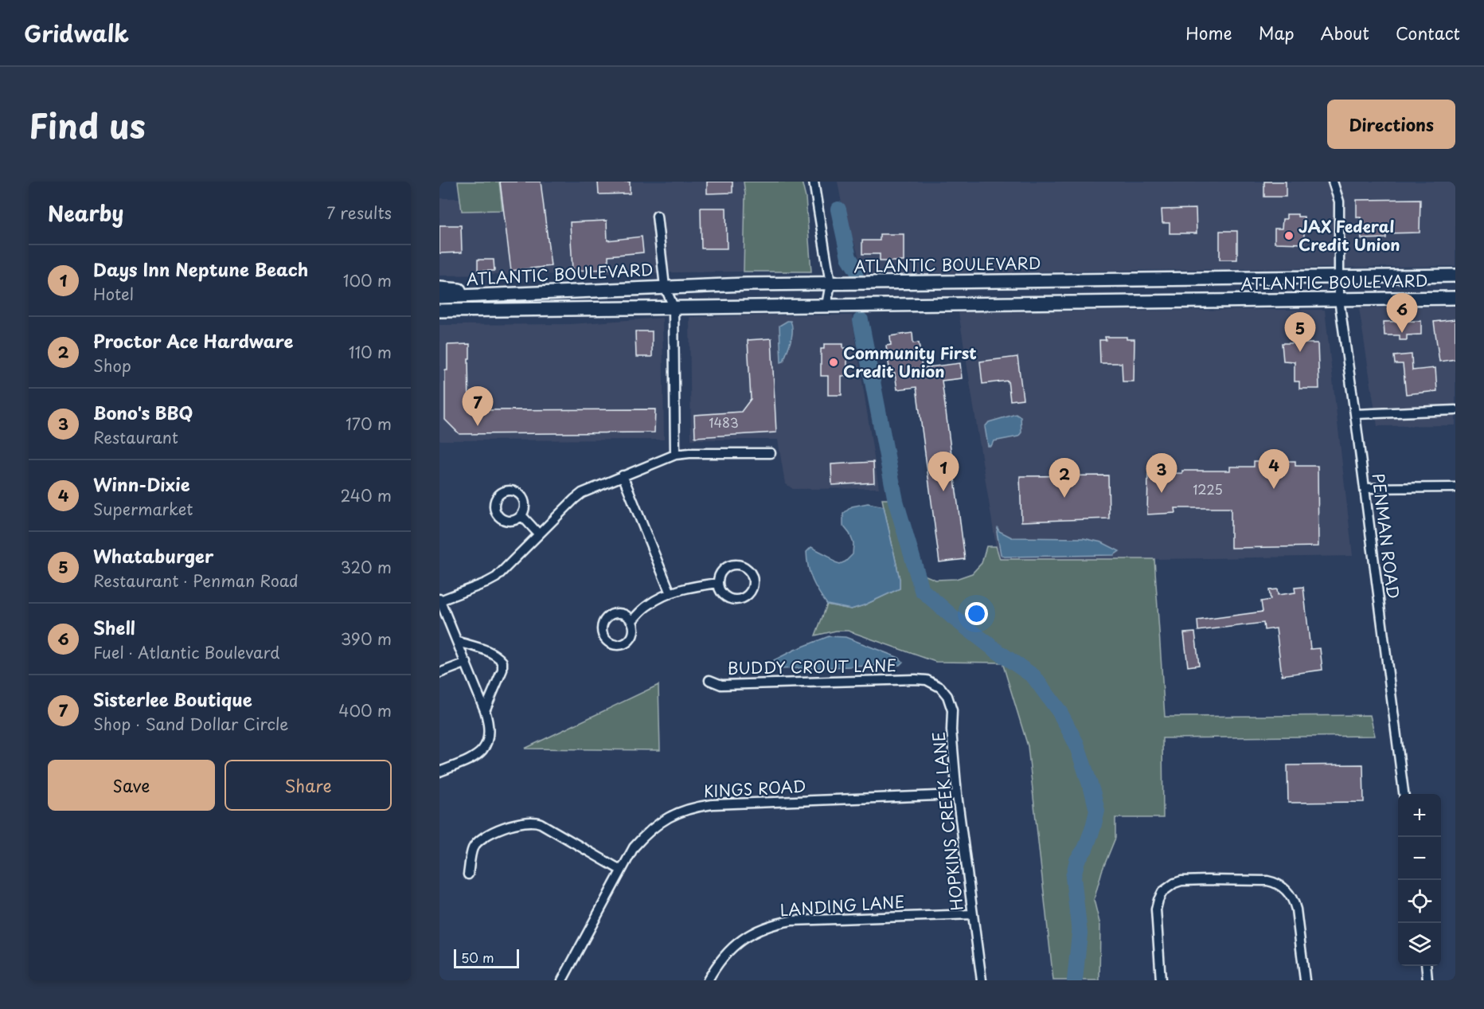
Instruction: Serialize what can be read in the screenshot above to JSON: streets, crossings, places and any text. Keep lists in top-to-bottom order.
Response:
{
  "streets": {
    "highway": ["ATLANTIC BOULEVARD"],
    "street": [
      "PENMAN ROAD",
      "BUDDY CROUT LANE",
      "KINGS ROAD",
      "HOPKINS CREEK LANE",
      "LANDING LANE"
    ]
  },
  "crossings": [
    ["ATLANTIC BOULEVARD", "PENMAN ROAD"],
    ["BUDDY CROUT LANE", "HOPKINS CREEK LANE"],
    ["KINGS ROAD", "HOPKINS CREEK LANE"],
    ["HOPKINS CREEK LANE", "LANDING LANE"]
  ],
  "places": ["JAX Federal Credit Union", "Community First Credit Union"],
  "house_numbers": ["1483", "1225"],
  "scale_bar": "50 m",
  "page": {
    "header": "Gridwalk",
    "nav": [
      "Home",
      "Map",
      "About",
      "Contact"
    ],
    "title": "Find us",
    "buttons": [
      "Directions",
      ["Save", "Share"]
    ],
    "heading": ["Nearby", "7 results"],
    "list": [
      {
        "mark": "1",
        "name": "Days Inn Neptune Beach",
        "note": "Hotel",
        "value": "100 m"
      },
      {
        "mark": "2",
        "name": "Proctor Ace Hardware",
        "note": "Shop",
        "value": "110 m"
      },
      {
        "mark": "3",
        "name": "Bono's BBQ",
        "note": "Restaurant",
        "value": "170 m"
      },
      {
        "mark": "4",
        "name": "Winn-Dixie",
        "note": "Supermarket",
        "value": "240 m"
      },
      {
        "mark": "5",
        "name": "Whataburger",
        "note": "Restaurant · Penman Road",
        "value": "320 m"
      },
      {
        "mark": "6",
        "name": "Shell",
        "note": "Fuel · Atlantic Boulevard",
        "value": "390 m"
      },
      {
        "mark": "7",
        "name": "Sisterlee Boutique",
        "note": "Shop · Sand Dollar Circle",
        "value": "400 m"
      }
    ],
    "pins": [
      "6",
      "5",
      "7",
      "4",
      "1",
      "3",
      "2"
    ],
    "map_buttons": ["+", "−"],
    "scale": "50 m"
  }
}
